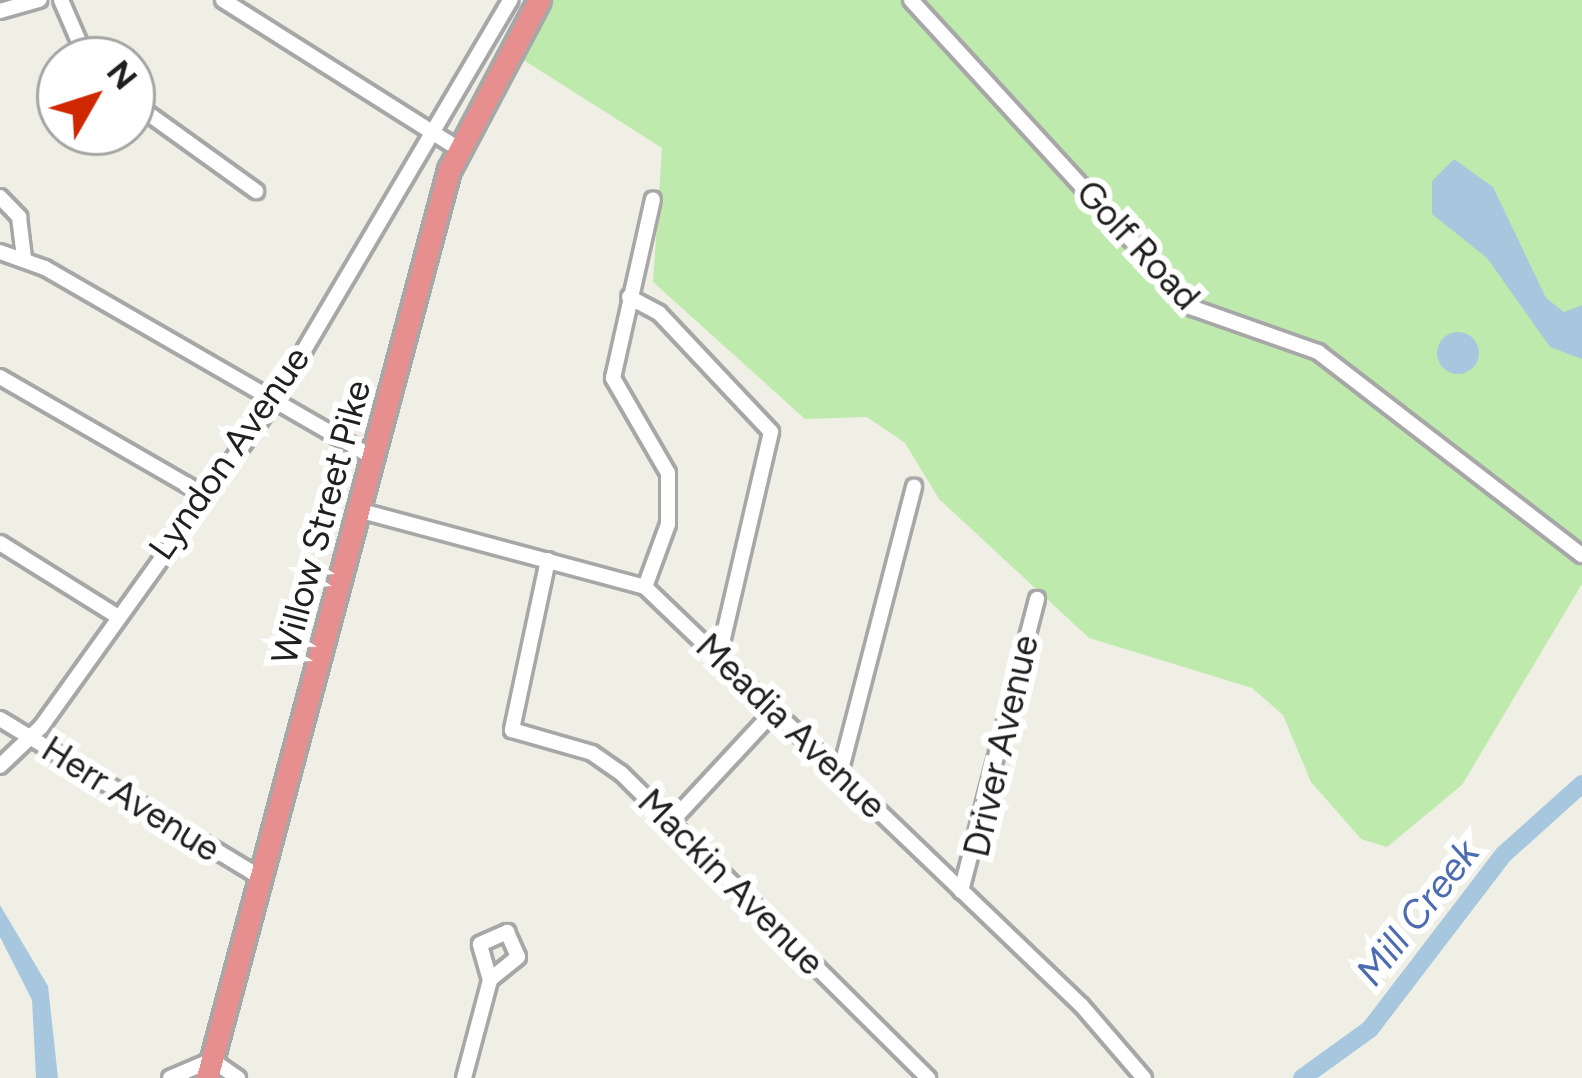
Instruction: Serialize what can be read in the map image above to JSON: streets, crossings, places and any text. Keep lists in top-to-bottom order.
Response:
{
  "streets": {
    "highway": ["Willow Street Pike"],
    "street": [
      "Golf Road",
      "Lyndon Avenue",
      "Meadia Avenue",
      "Driver Avenue",
      "Herr Avenue",
      "Mackin Avenue"
    ]
  },
  "crossings": [
    ["Lyndon Avenue", "Herr Avenue"],
    ["Willow Street Pike", "Meadia Avenue"],
    ["Willow Street Pike", "Herr Avenue"],
    ["Meadia Avenue", "Driver Avenue"],
    ["Meadia Avenue", "Mackin Avenue"]
  ],
  "water": ["Mill Creek"],
  "north": "top right"
}
